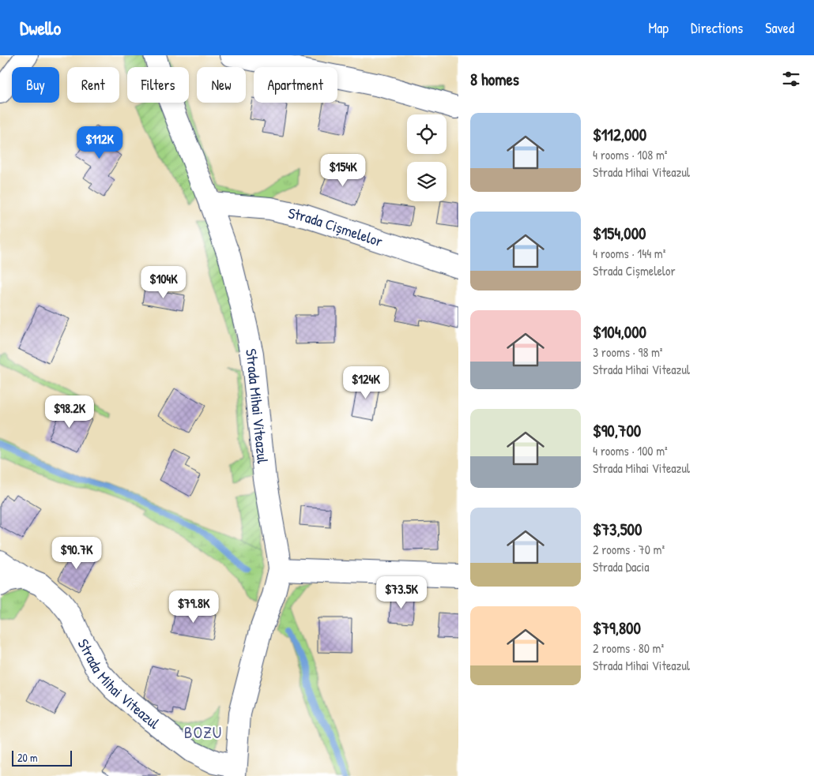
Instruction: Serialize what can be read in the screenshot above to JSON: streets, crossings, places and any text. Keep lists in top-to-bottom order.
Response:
{
  "streets": {
    "street": ["Strada Cișmelelor", "Strada Mihai Viteazul"]
  },
  "crossings": [
    ["Strada Cișmelelor", "Strada Mihai Viteazul"]
  ],
  "districts": ["BOZU"],
  "scale_bar": "20 m",
  "page": {
    "header": "Dwello",
    "nav": ["Map", "Directions", "Saved"],
    "heading": "8 homes",
    "chip": [
      "Buy",
      "Rent",
      "Filters",
      "New",
      "Apartment"
    ],
    "list": [
      {
        "name": "$112,000",
        "note": "4 rooms · 108 m² · Strada Mihai Viteazul"
      },
      {
        "name": "$154,000",
        "note": "4 rooms · 144 m² · Strada Cișmelelor"
      },
      {
        "name": "$104,000",
        "note": "3 rooms · 98 m² · Strada Mihai Viteazul"
      },
      {
        "name": "$90,700",
        "note": "4 rooms · 100 m² · Strada Mihai Viteazul"
      },
      {
        "name": "$73,500",
        "note": "2 rooms · 70 m² · Strada Dacia"
      },
      {
        "name": "$79,800",
        "note": "2 rooms · 80 m² · Strada Mihai Viteazul"
      }
    ],
    "price": [
      "$112K",
      "$154K",
      "$104K",
      "$124K",
      "$98.2K",
      "$90.7K",
      "$73.5K",
      "$79.8K"
    ],
    "scale": "20 m"
  }
}
